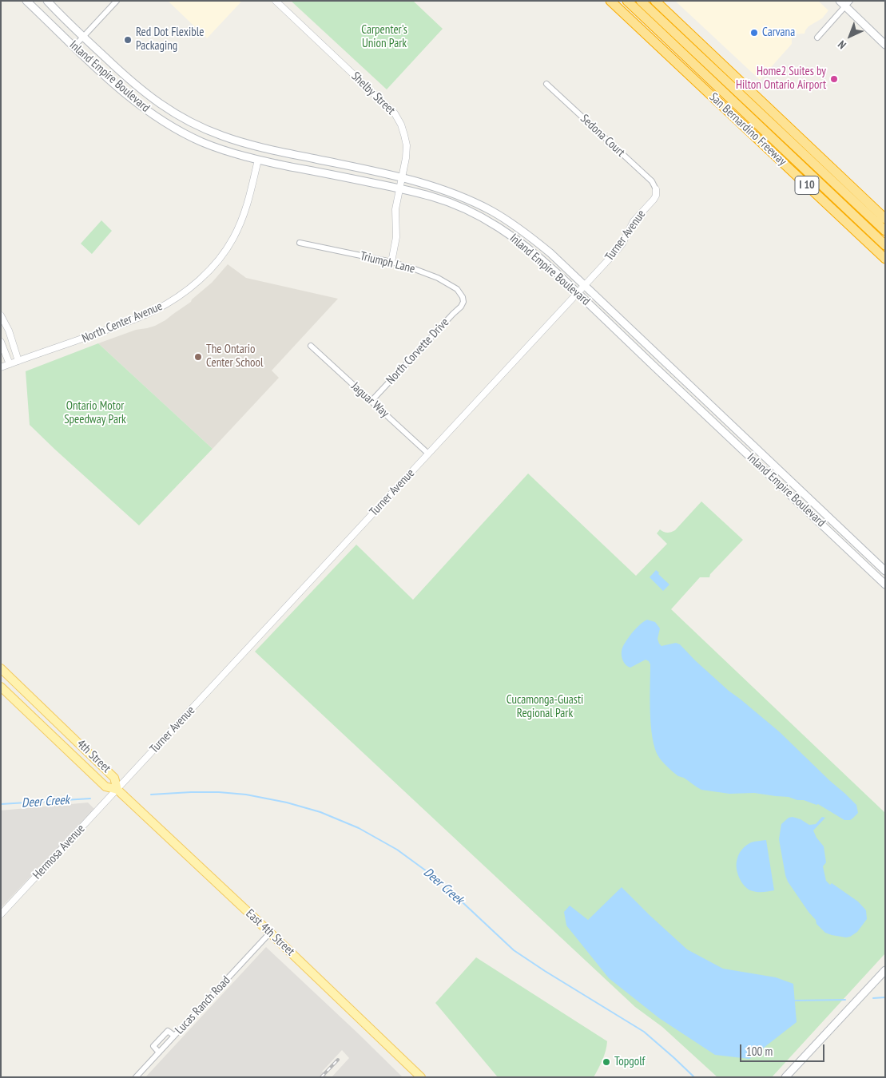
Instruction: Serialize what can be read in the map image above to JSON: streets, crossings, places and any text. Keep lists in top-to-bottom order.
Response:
{
  "streets": {
    "highway": ["San Bernardino Freeway", "I 10"],
    "main road": ["Inland Empire Boulevard", "4th Street", "East 4th Street"],
    "street": [
      "Shelby Street",
      "Sedona Court",
      "Turner Avenue",
      "Triumph Lane",
      "North Center Avenue",
      "North Corvette Drive",
      "Jaguar Way",
      "Hermosa Avenue",
      "Lucas Ranch Road"
    ]
  },
  "crossings": [
    ["Inland Empire Boulevard", "Shelby Street"],
    ["Inland Empire Boulevard", "Turner Avenue"],
    ["Inland Empire Boulevard", "North Center Avenue"],
    ["Shelby Street", "Triumph Lane"],
    ["Sedona Court", "Turner Avenue"],
    ["Turner Avenue", "Jaguar Way"],
    ["Turner Avenue", "4th Street"],
    ["Turner Avenue", "Hermosa Avenue"],
    ["Turner Avenue", "East 4th Street"],
    ["Triumph Lane", "North Corvette Drive"],
    ["North Corvette Drive", "Jaguar Way"],
    ["4th Street", "Hermosa Avenue"],
    ["4th Street", "East 4th Street"],
    ["Hermosa Avenue", "East 4th Street"],
    ["East 4th Street", "Lucas Ranch Road"]
  ],
  "water": ["Deer Creek"],
  "parks": ["Carpenter's Union Park", "Ontario Motor Speedway Park", "Cucamonga-Guasti Regional Park"],
  "places": [
    "Carvana",
    "Red Dot Flexible Packaging",
    "Home2 Suites by Hilton Ontario Airport",
    "The Ontario Center School",
    "Topgolf"
  ],
  "scale_bar": "100 m",
  "north": "bottom left"
}
